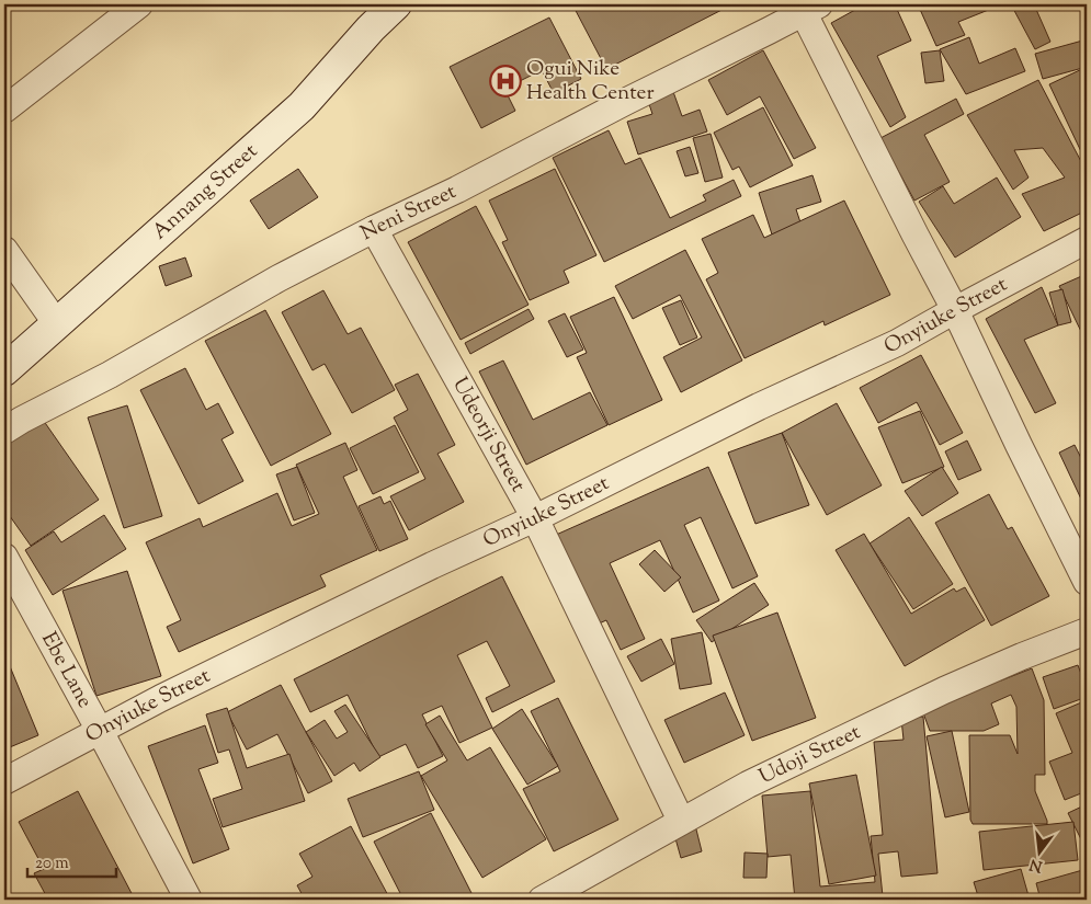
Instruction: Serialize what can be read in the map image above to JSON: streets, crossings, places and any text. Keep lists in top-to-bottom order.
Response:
{
  "streets": {
    "main road": ["Annang Street"],
    "street": [
      "Neni Street",
      "Onyiuke Street",
      "Udeorji Street",
      "Ebe Lane",
      "Udoji Street"
    ]
  },
  "crossings": [
    ["Neni Street", "Udeorji Street"],
    ["Onyiuke Street", "Udeorji Street"],
    ["Onyiuke Street", "Ebe Lane"],
    ["Udeorji Street", "Udoji Street"]
  ],
  "places": {
    "hospital": ["Ogui Nike Health Center"]
  },
  "scale_bar": "20 m",
  "north": "bottom"
}
